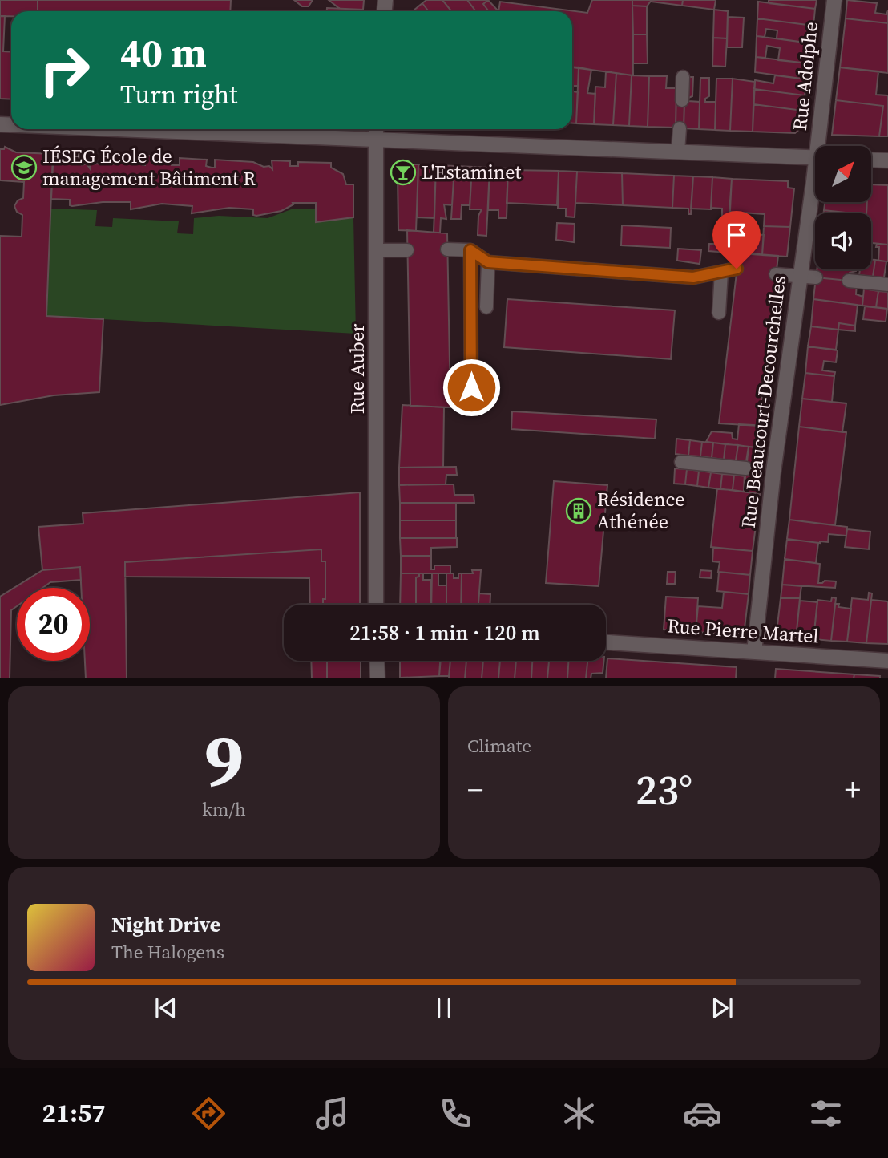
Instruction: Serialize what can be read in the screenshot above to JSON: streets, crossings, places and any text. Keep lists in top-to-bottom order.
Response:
{
  "streets": {
    "street": [
      "Rue Adolphe",
      "Rue Auber",
      "Rue Beaucourt-Decourchelles",
      "Rue Pierre Martel"
    ]
  },
  "crossings": [
    ["Rue Beaucourt-Decourchelles", "Rue Pierre Martel"]
  ],
  "places": {
    "school or university": ["IÉSEG École de management Bâtiment R"],
    "bar": ["L'Estaminet"],
    "building": ["Résidence Athénée"]
  },
  "north": "top right",
  "page": {
    "turn": ["40 m", "Turn right"],
    "limit": "20",
    "trip": "21:58 · 1 min · 120 m",
    "tile": [
      ["9", "km/h"],
      "Climate"
    ],
    "heat": ["−", "23°", "+"],
    "song": ["Night Drive", "The Halogens"],
    "tabs": "21:57"
  }
}
